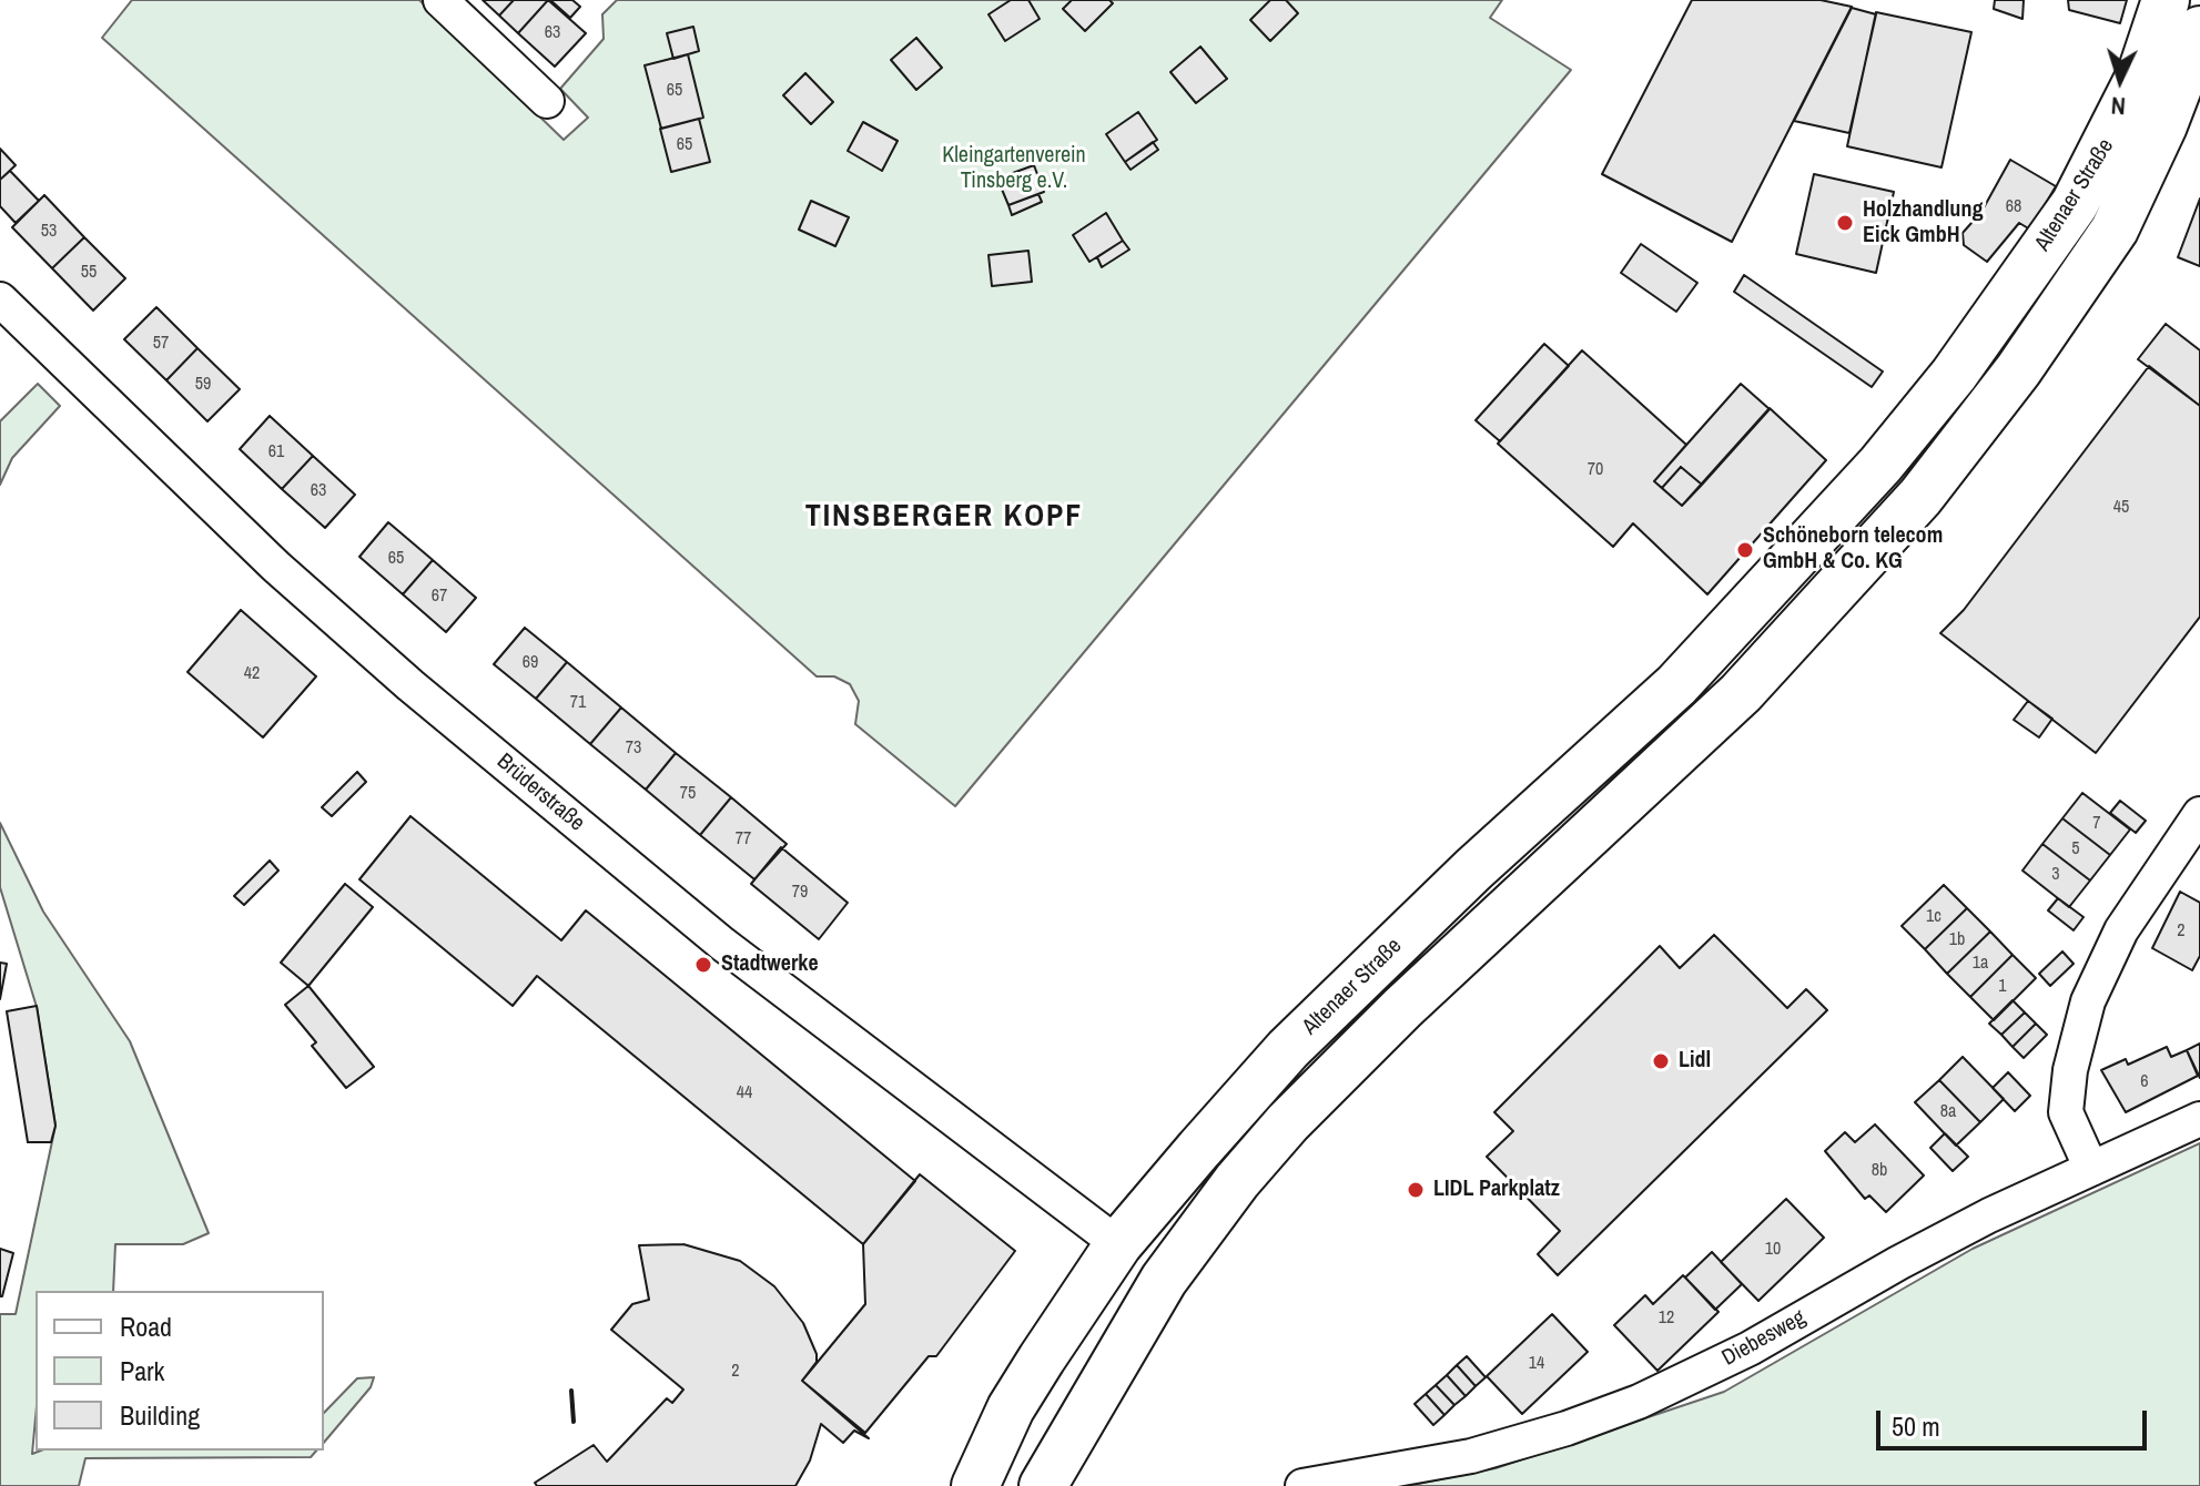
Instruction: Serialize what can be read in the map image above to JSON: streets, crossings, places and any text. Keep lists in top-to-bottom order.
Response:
{
  "streets": {
    "main road": ["Altenaer Straße"],
    "street": ["Brüderstraße", "Diebesweg"]
  },
  "crossings": [
    ["Altenaer Straße", "Brüderstraße"]
  ],
  "districts": ["TINSBERGER KOPF"],
  "parks": ["Kleingartenverein Tinsberg e.V."],
  "places": [
    "Holzhandlung Eick GmbH",
    "Schöneborn telecom GmbH & Co. KG",
    "Stadtwerke",
    "Lidl",
    "LIDL Parkplatz"
  ],
  "house_numbers": [
    "63",
    "65",
    "65",
    "68",
    "53",
    "55",
    "57",
    "59",
    "61",
    "70",
    "63",
    "45",
    "65",
    "67",
    "69",
    "42",
    "71",
    "73",
    "75",
    "7",
    "77",
    "5",
    "3",
    "79",
    "1c",
    "2",
    "1b",
    "1a",
    "1",
    "6",
    "44",
    "8a",
    "8b",
    "10",
    "12",
    "14",
    "2"
  ],
  "legend": ["Road", "Park", "Building"],
  "scale_bar": "50 m",
  "north": "bottom"
}
